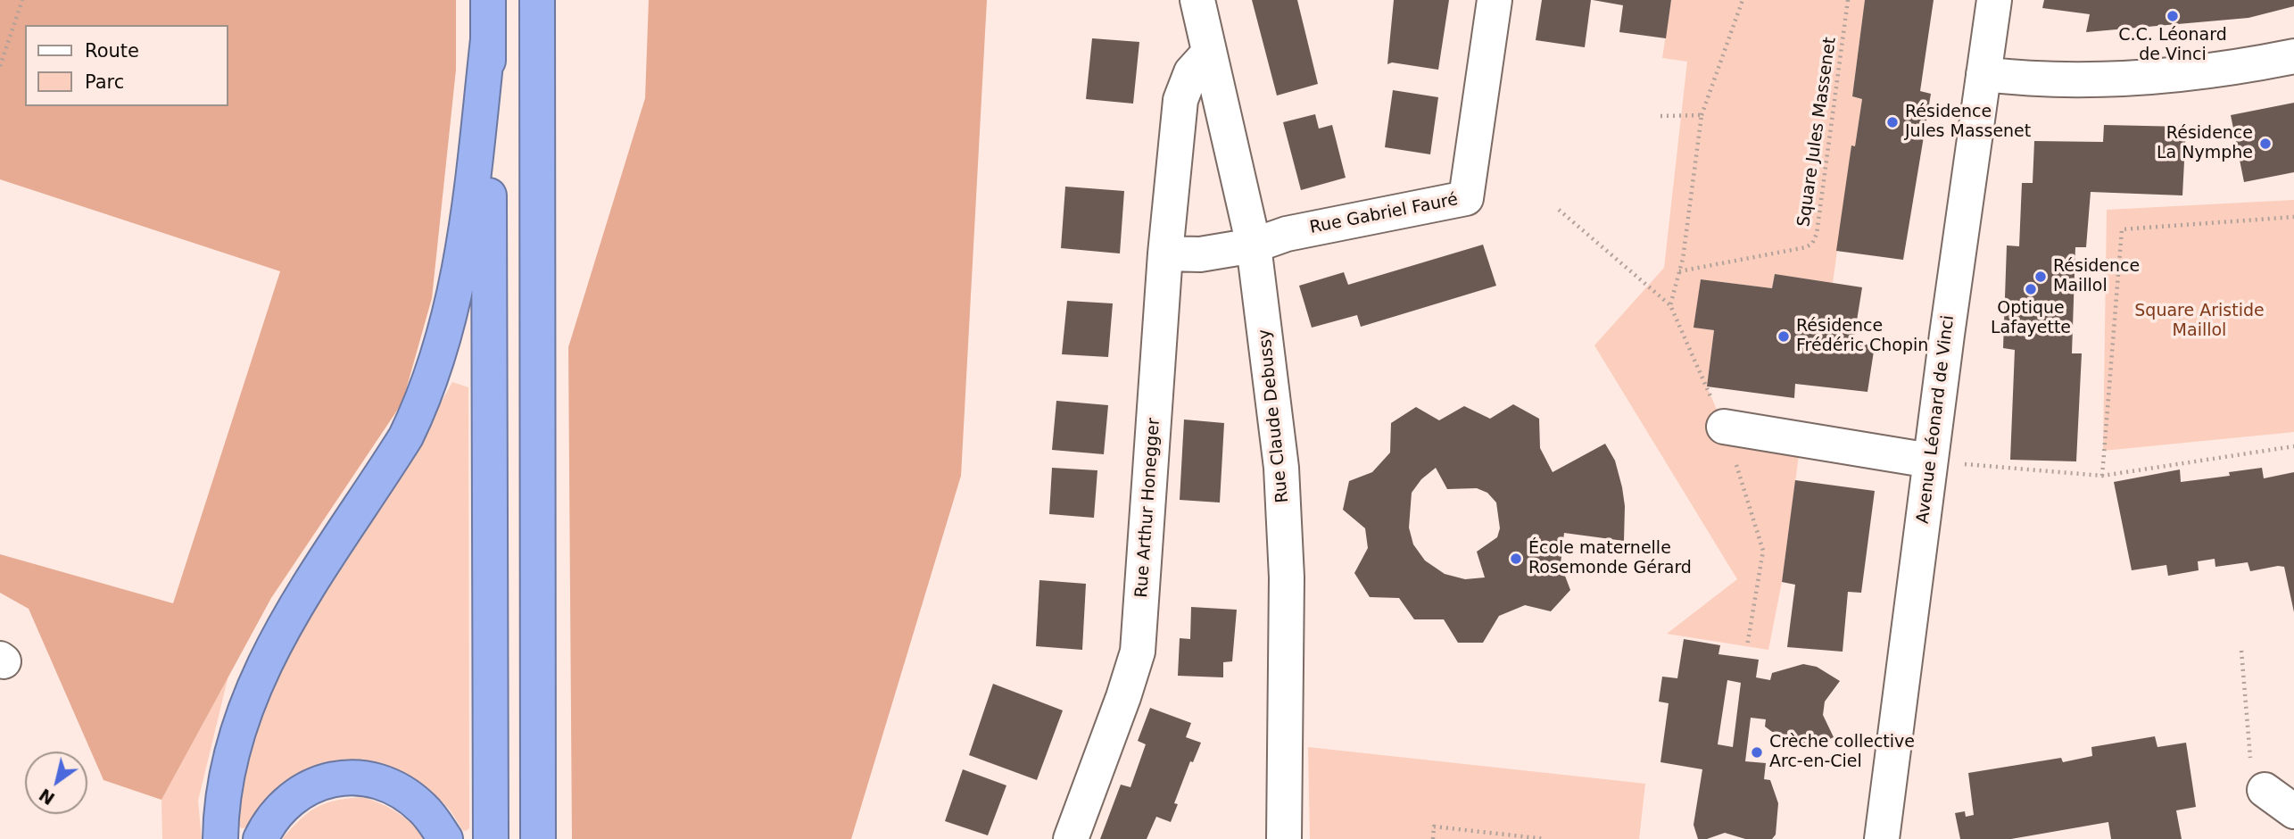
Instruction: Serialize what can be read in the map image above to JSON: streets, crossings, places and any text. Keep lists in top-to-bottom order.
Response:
{
  "streets": {
    "street": [
      "Rue Gabriel Fauré",
      "Rue Claude Debussy",
      "Avenue Léonard de Vinci",
      "Rue Arthur Honegger"
    ],
    "path": ["Square Jules Massenet"]
  },
  "crossings": [
    ["Rue Gabriel Fauré", "Rue Claude Debussy"],
    ["Rue Claude Debussy", "Rue Arthur Honegger"]
  ],
  "parks": ["Square Aristide Maillol"],
  "places": [
    "C.C. Léonard de Vinci",
    "Résidence Jules Massenet",
    "Résidence La Nymphe",
    "Résidence Maillol",
    "Optique Lafayette",
    "Résidence Frédéric Chopin",
    "École maternelle Rosemonde Gérard",
    "Crèche collective Arc-en-Ciel"
  ],
  "legend": ["Route", "Parc"],
  "north": "bottom left"
}
